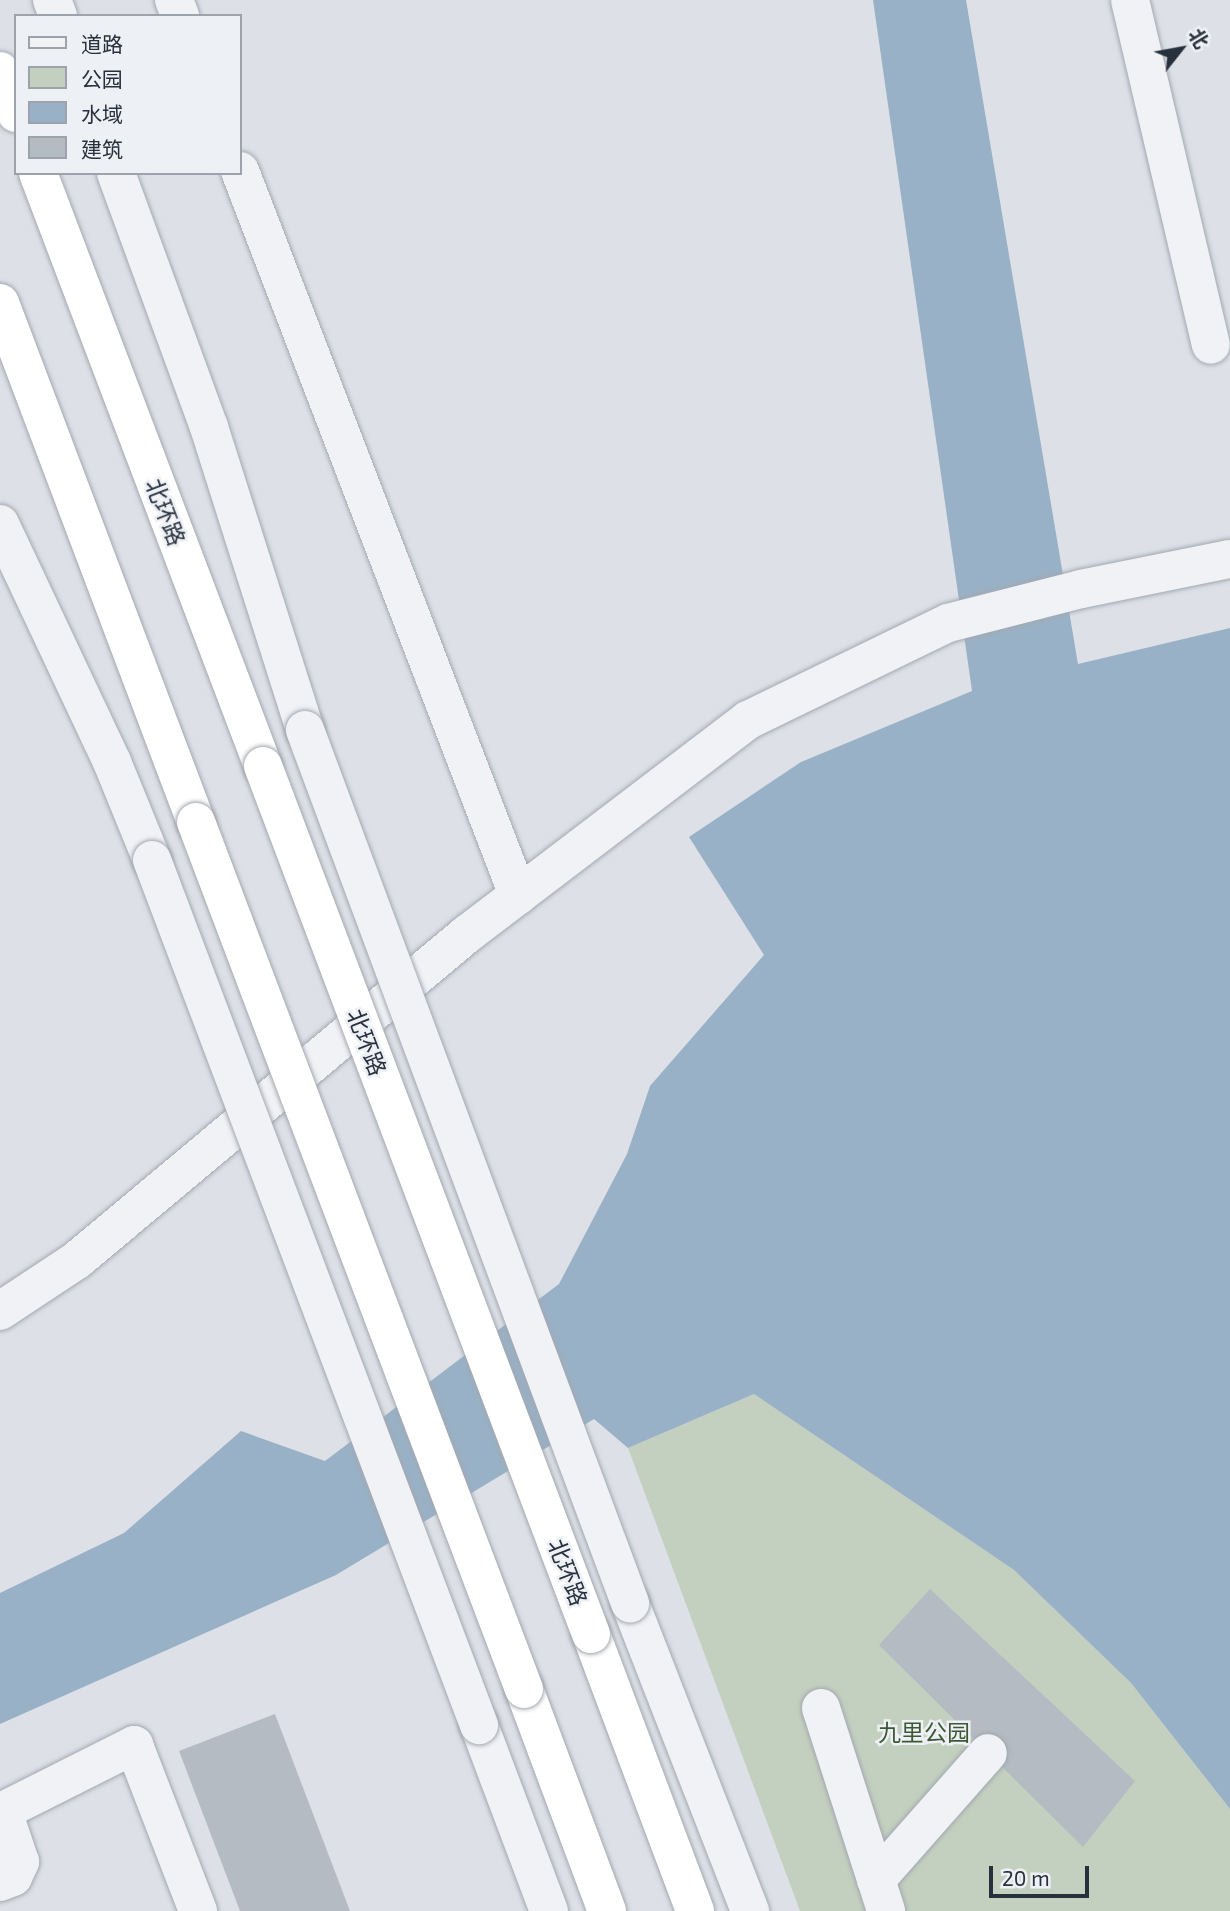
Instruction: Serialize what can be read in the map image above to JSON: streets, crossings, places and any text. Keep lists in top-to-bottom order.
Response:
{
  "streets": {
    "highway": ["北环路"]
  },
  "parks": ["九里公园"],
  "legend": [
    "道路",
    "公园",
    "水域",
    "建筑"
  ],
  "scale_bar": "20 m",
  "north": "top right"
}
